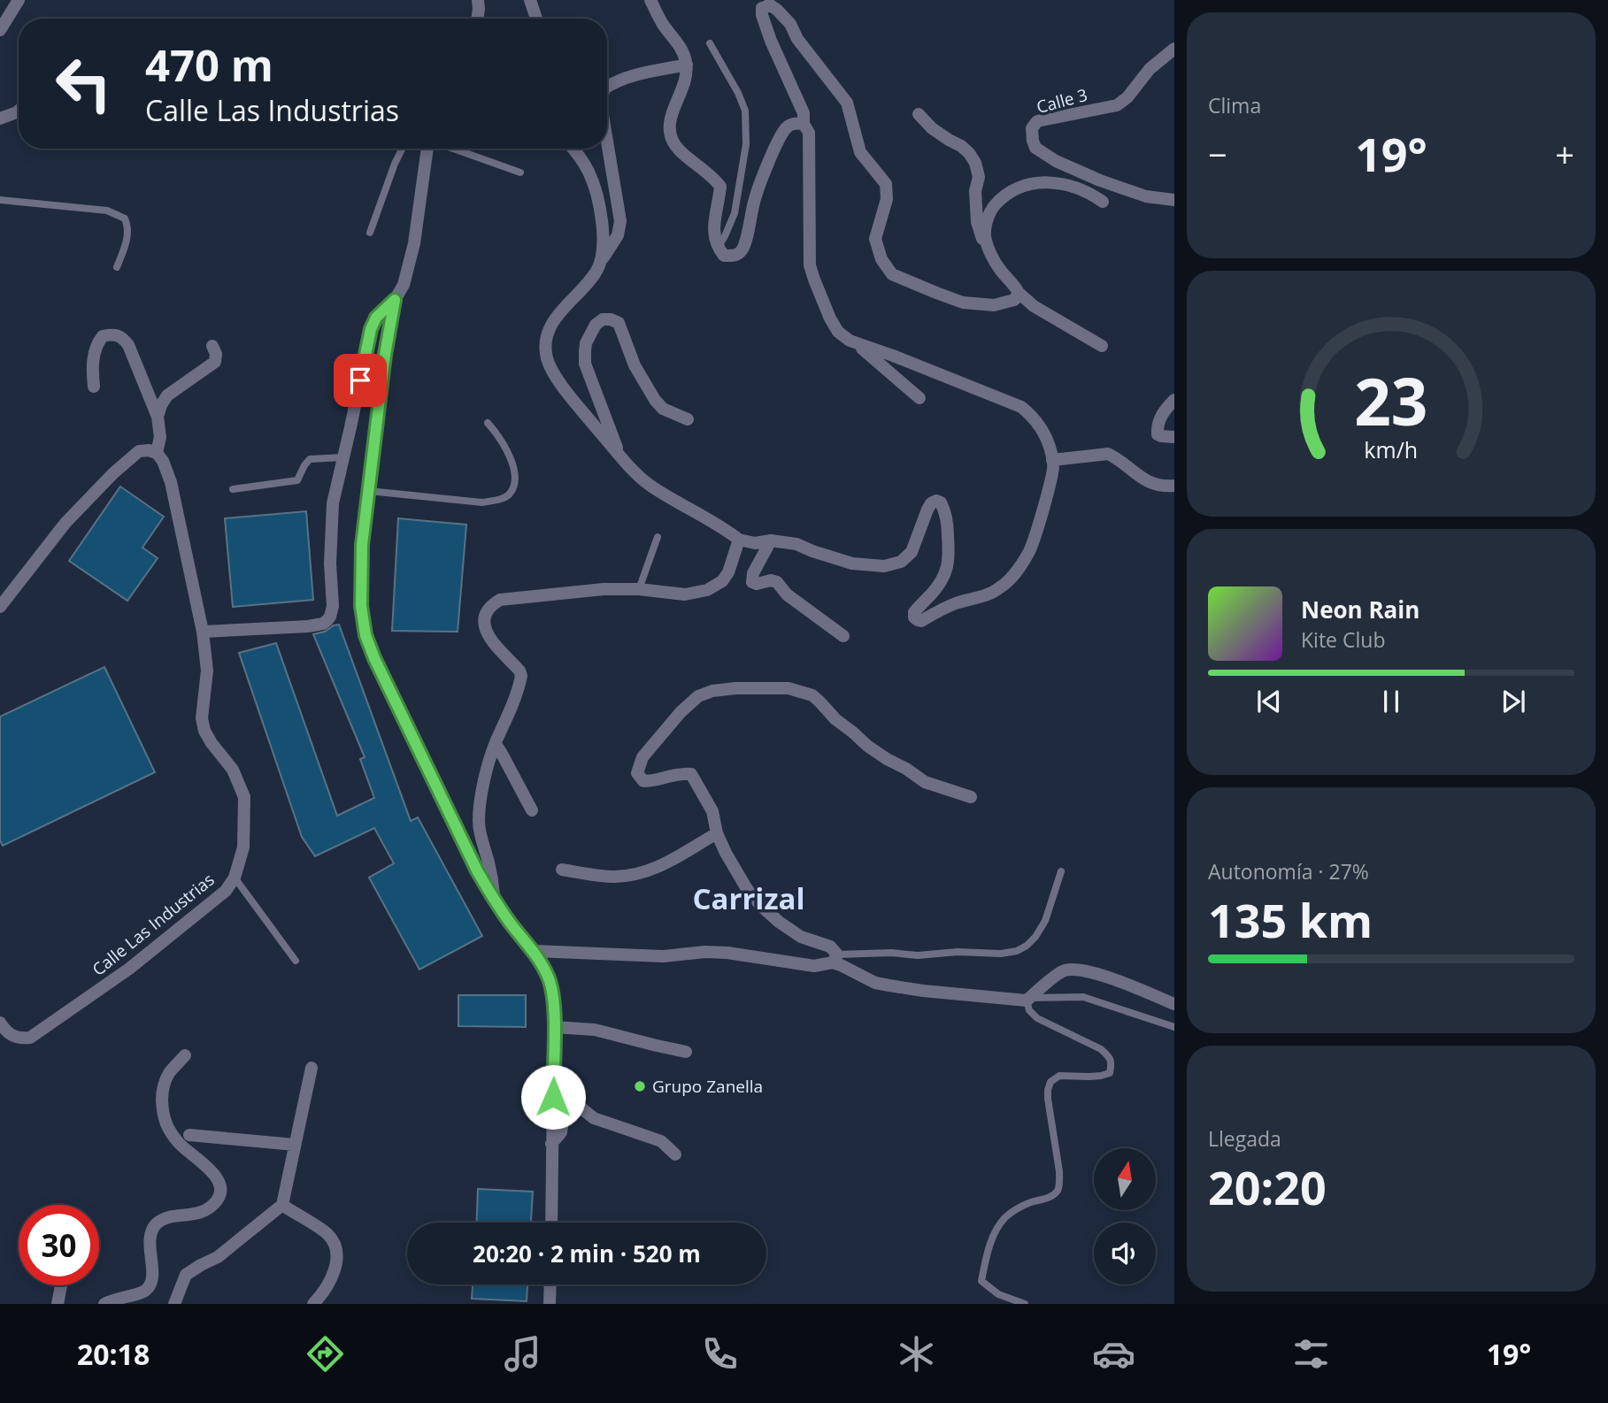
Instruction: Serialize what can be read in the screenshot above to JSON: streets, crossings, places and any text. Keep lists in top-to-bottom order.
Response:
{
  "streets": {
    "street": ["Calle 3", "Calle Las Industrias"]
  },
  "districts": ["Carrizal"],
  "places": ["Grupo Zanella"],
  "north": "top",
  "page": {
    "tile": [
      "Clima",
      ["Autonomía · 27%", "135 km"],
      ["Llegada", "20:20"]
    ],
    "turn": ["470 m", "Calle Las Industrias"],
    "heat": ["−", "19°", "+"],
    "song": ["Neon Rain", "Kite Club"],
    "limit": "30",
    "trip": "20:20 · 2 min · 520 m",
    "tabs": ["20:18", "19°"],
    "gauge": ["23", "km/h"]
  }
}
